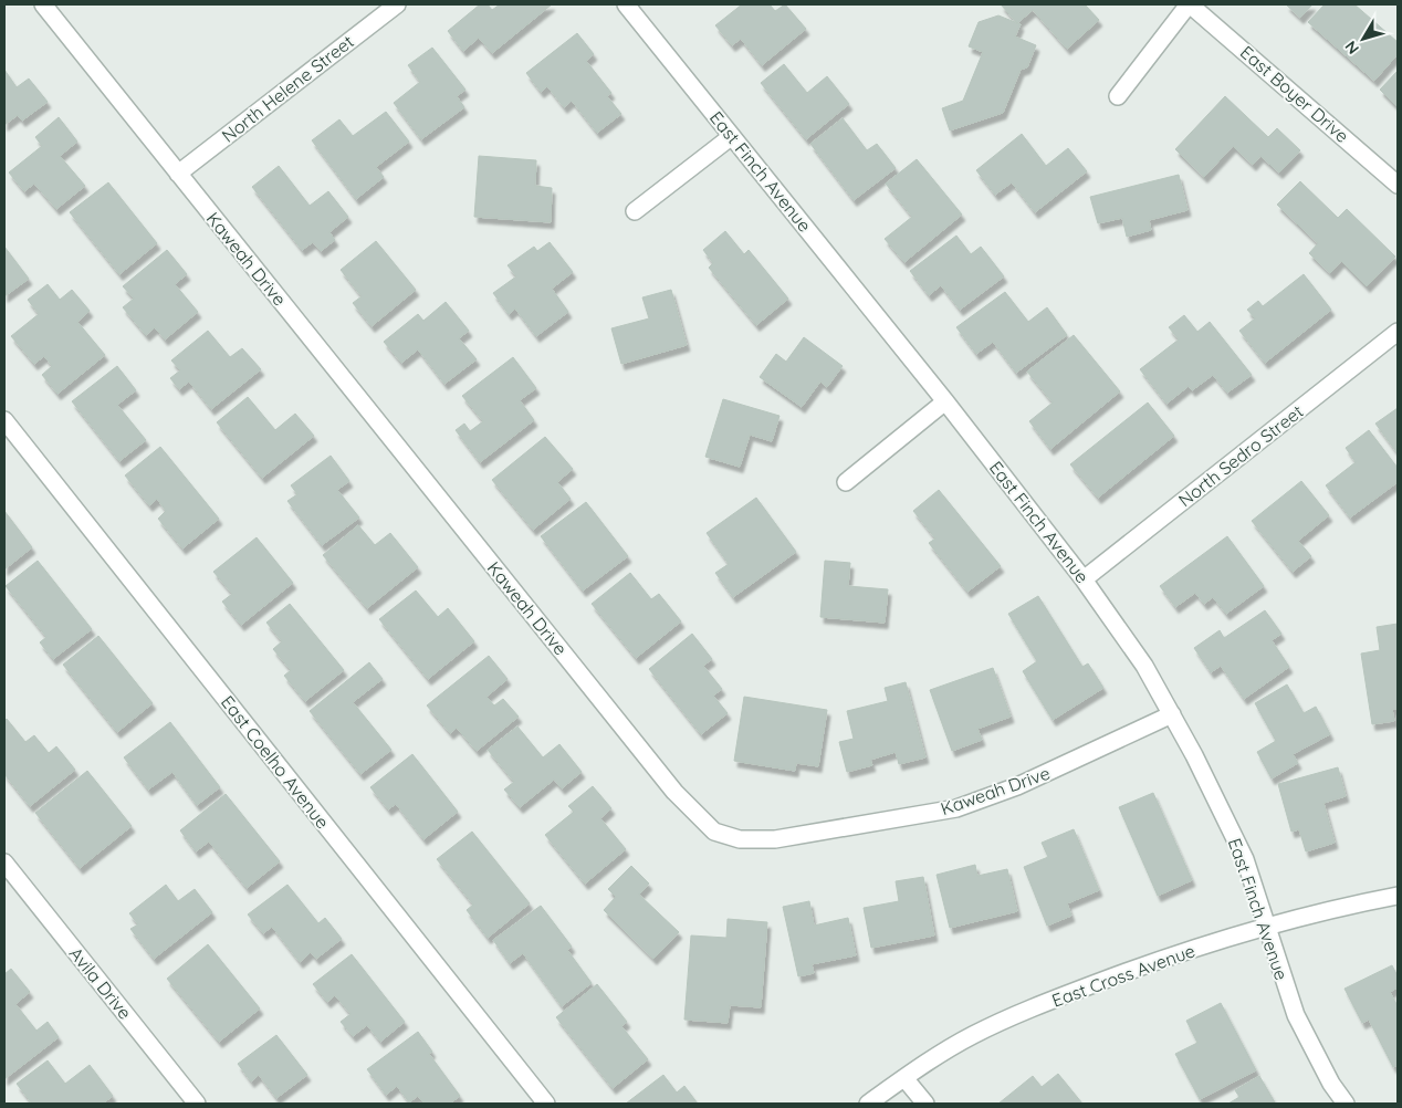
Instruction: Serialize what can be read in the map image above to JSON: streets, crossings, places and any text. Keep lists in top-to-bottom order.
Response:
{
  "streets": {
    "street": [
      "North Helene Street",
      "East Boyer Drive",
      "East Finch Avenue",
      "Kaweah Drive",
      "North Sedro Street",
      "East Coelho Avenue",
      "East Cross Avenue",
      "Avila Drive"
    ]
  },
  "crossings": [
    ["North Helene Street", "Kaweah Drive"],
    ["East Finch Avenue", "Kaweah Drive"],
    ["East Finch Avenue", "North Sedro Street"],
    ["East Finch Avenue", "East Cross Avenue"]
  ],
  "north": "bottom left"
}
